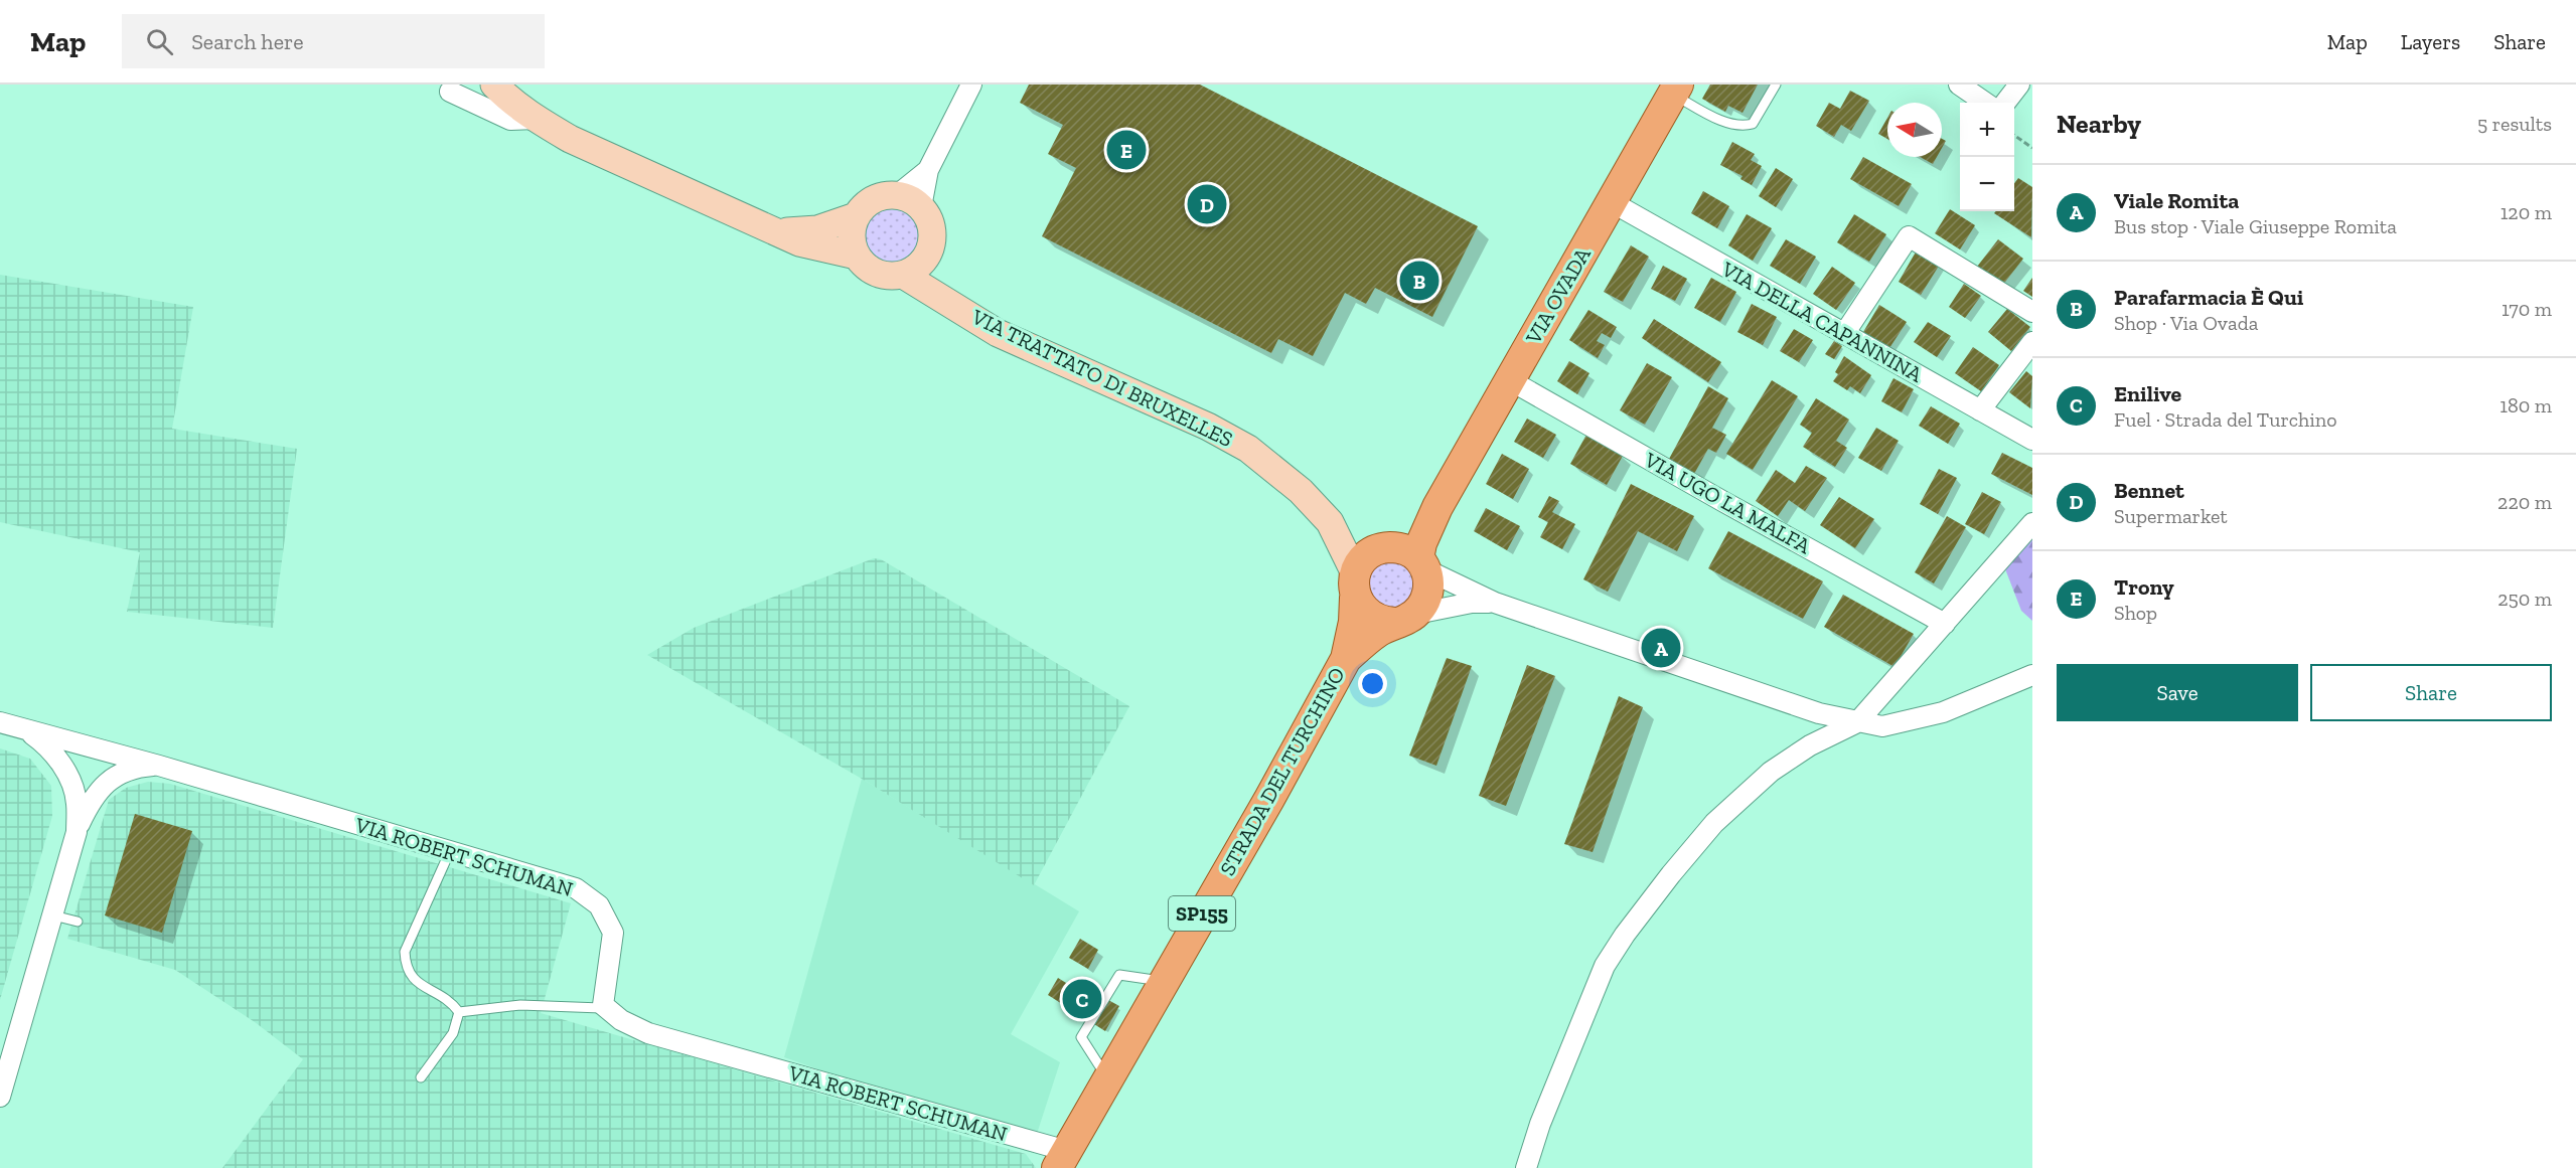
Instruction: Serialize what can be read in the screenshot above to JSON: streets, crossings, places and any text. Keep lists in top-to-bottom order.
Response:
{
  "streets": {
    "main road": [
      "VIA OVADA",
      "VIA TRATTATO DI BRUXELLES",
      "STRADA DEL TURCHINO",
      "SP155"
    ],
    "street": ["VIA DELLA CAPANNINA", "VIA UGO LA MALFA", "VIA ROBERT SCHUMAN"]
  },
  "crossings": [
    ["VIA OVADA", "VIA DELLA CAPANNINA"],
    ["VIA OVADA", "VIA TRATTATO DI BRUXELLES"],
    ["VIA OVADA", "VIA UGO LA MALFA"],
    ["VIA OVADA", "STRADA DEL TURCHINO"],
    ["VIA TRATTATO DI BRUXELLES", "STRADA DEL TURCHINO"],
    ["STRADA DEL TURCHINO", "VIA ROBERT SCHUMAN"]
  ],
  "north": "left",
  "page": {
    "header": "Map",
    "search": "Search here",
    "nav": ["Map", "Layers", "Share"],
    "heading": ["Nearby", "5 results"],
    "map_buttons": ["+", "−"],
    "pins": [
      "E",
      "D",
      "B",
      "A",
      "C"
    ],
    "list": [
      {
        "mark": "A",
        "name": "Viale Romita",
        "note": "Bus stop · Viale Giuseppe Romita",
        "value": "120 m"
      },
      {
        "mark": "B",
        "name": "Parafarmacia È Qui",
        "note": "Shop · Via Ovada",
        "value": "170 m"
      },
      {
        "mark": "C",
        "name": "Enilive",
        "note": "Fuel · Strada del Turchino",
        "value": "180 m"
      },
      {
        "mark": "D",
        "name": "Bennet",
        "note": "Supermarket",
        "value": "220 m"
      },
      {
        "mark": "E",
        "name": "Trony",
        "note": "Shop",
        "value": "250 m"
      }
    ],
    "buttons": ["Save", "Share"]
  }
}
